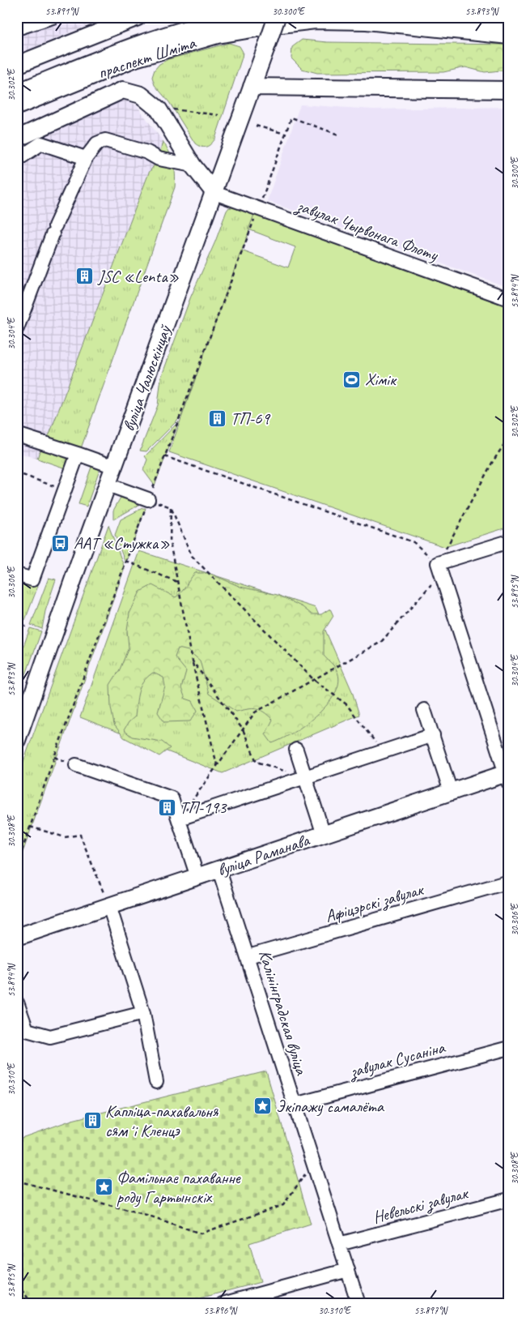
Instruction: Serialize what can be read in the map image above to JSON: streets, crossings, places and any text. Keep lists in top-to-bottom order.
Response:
{
  "streets": {
    "main road": ["праспект Шміта", "вуліца Чалюскінцаў", "вуліца Раманава"],
    "street": [
      "завулак Чырвонага Флоту",
      "Афіцэрскі завулак",
      "Калінінградская вуліца",
      "завулак Сусаніна",
      "Невельскі завулак"
    ]
  },
  "crossings": [
    ["праспект Шміта", "вуліца Чалюскінцаў"],
    ["завулак Чырвонага Флоту", "вуліца Чалюскінцаў"],
    ["вуліца Раманава", "Калінінградская вуліца"],
    ["Афіцэрскі завулак", "Калінінградская вуліца"],
    ["Калінінградская вуліца", "завулак Сусаніна"],
    ["Калінінградская вуліца", "Невельскі завулак"]
  ],
  "places": {
    "building": [
      "JSC «Lenta»",
      "ТП-69",
      "ТП-193",
      "Капліца-пахавальня сямʼі Кленцэ"
    ],
    "sports": ["Хімік"],
    "bus stop": ["ААТ «Стужка»"],
    "place": ["Экіпажу самалёта", "Фамільнае пахаванне роду Гартынскіх"]
  },
  "coordinates": [
    "53.891°N",
    "30.300°E",
    "53.893°N",
    "30.302°E",
    "53.894°N",
    "30.304°E",
    "30.306°E",
    "53.895°N",
    "30.308°E",
    "30.310°E",
    "53.896°N",
    "53.897°N"
  ]
}
